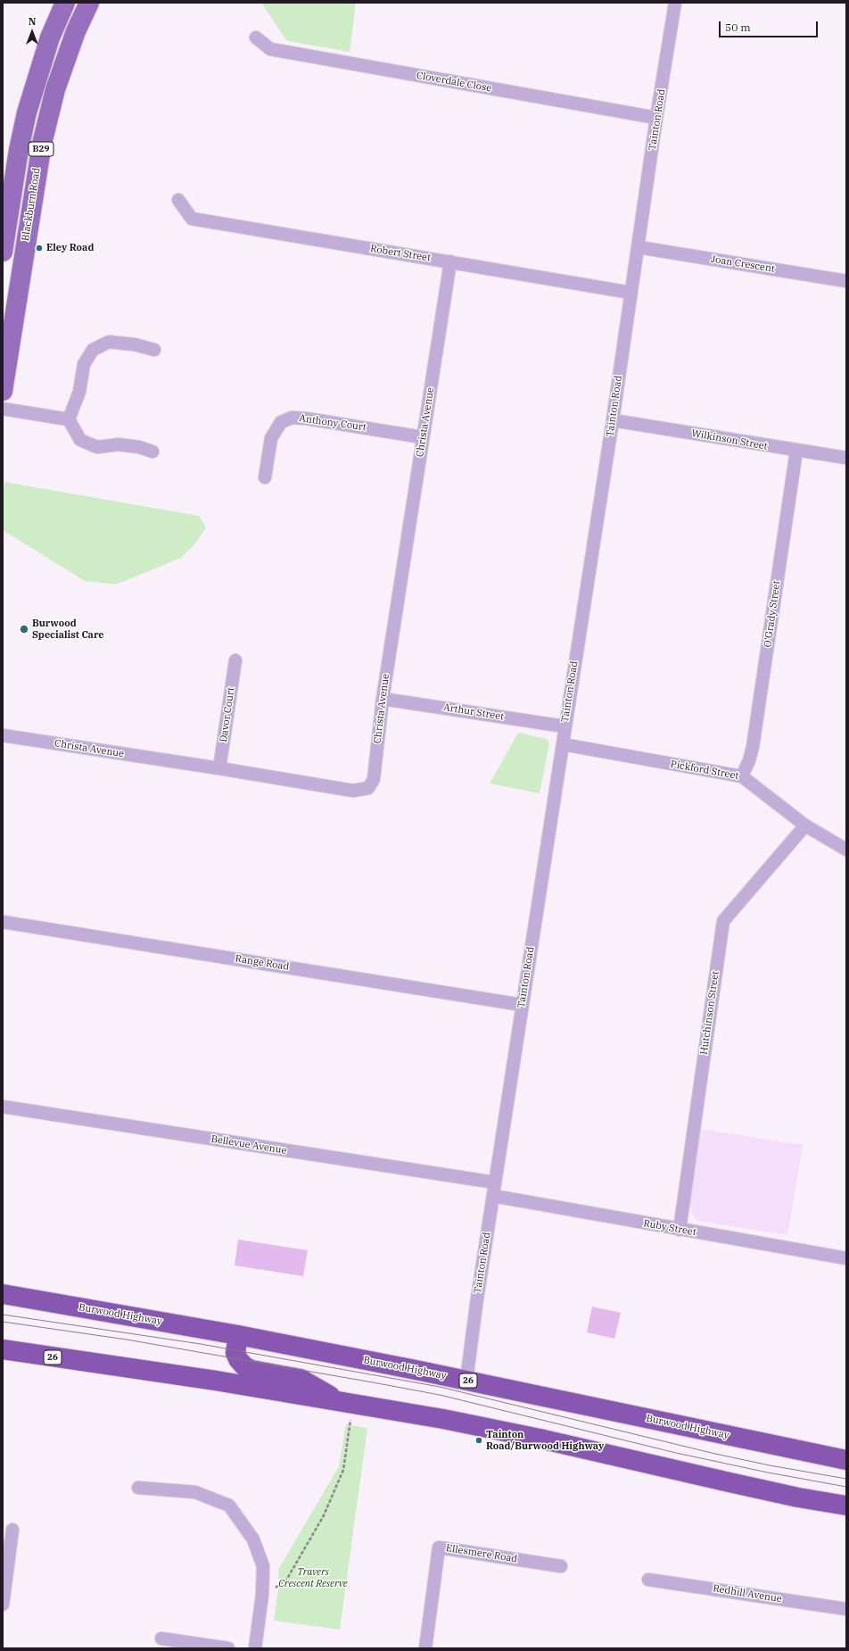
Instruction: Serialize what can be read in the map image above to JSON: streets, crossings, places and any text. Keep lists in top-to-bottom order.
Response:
{
  "streets": {
    "highway": ["Burwood Highway", "26"],
    "main road": ["B29", "Blackburn Road"],
    "street": [
      "Cloverdale Close",
      "Tainton Road",
      "Robert Street",
      "Joan Crescent",
      "Christa Avenue",
      "Anthony Court",
      "Wilkinson Street",
      "O'Grady Street",
      "Arthur Street",
      "Davor Court",
      "Pickford Street",
      "Range Road",
      "Hutchinson Street",
      "Bellevue Avenue",
      "Ruby Street",
      "Ellesmere Road",
      "Redhill Avenue"
    ]
  },
  "crossings": [
    ["Cloverdale Close", "Tainton Road"],
    ["Tainton Road", "Robert Street"],
    ["Tainton Road", "Joan Crescent"],
    ["Tainton Road", "Wilkinson Street"],
    ["Tainton Road", "Arthur Street"],
    ["Tainton Road", "Pickford Street"],
    ["Tainton Road", "Range Road"],
    ["Tainton Road", "Bellevue Avenue"],
    ["Tainton Road", "Ruby Street"],
    ["Tainton Road", "Burwood Highway"],
    ["Robert Street", "Christa Avenue"],
    ["Christa Avenue", "Anthony Court"],
    ["Christa Avenue", "Arthur Street"],
    ["Christa Avenue", "Davor Court"],
    ["Wilkinson Street", "O'Grady Street"],
    ["O'Grady Street", "Pickford Street"],
    ["Pickford Street", "Hutchinson Street"],
    ["Hutchinson Street", "Ruby Street"]
  ],
  "parks": ["Travers Crescent Reserve"],
  "places": ["Eley Road", "Burwood Specialist Care", "Tainton Road/Burwood Highway"],
  "scale_bar": "50 m",
  "north": "top"
}
